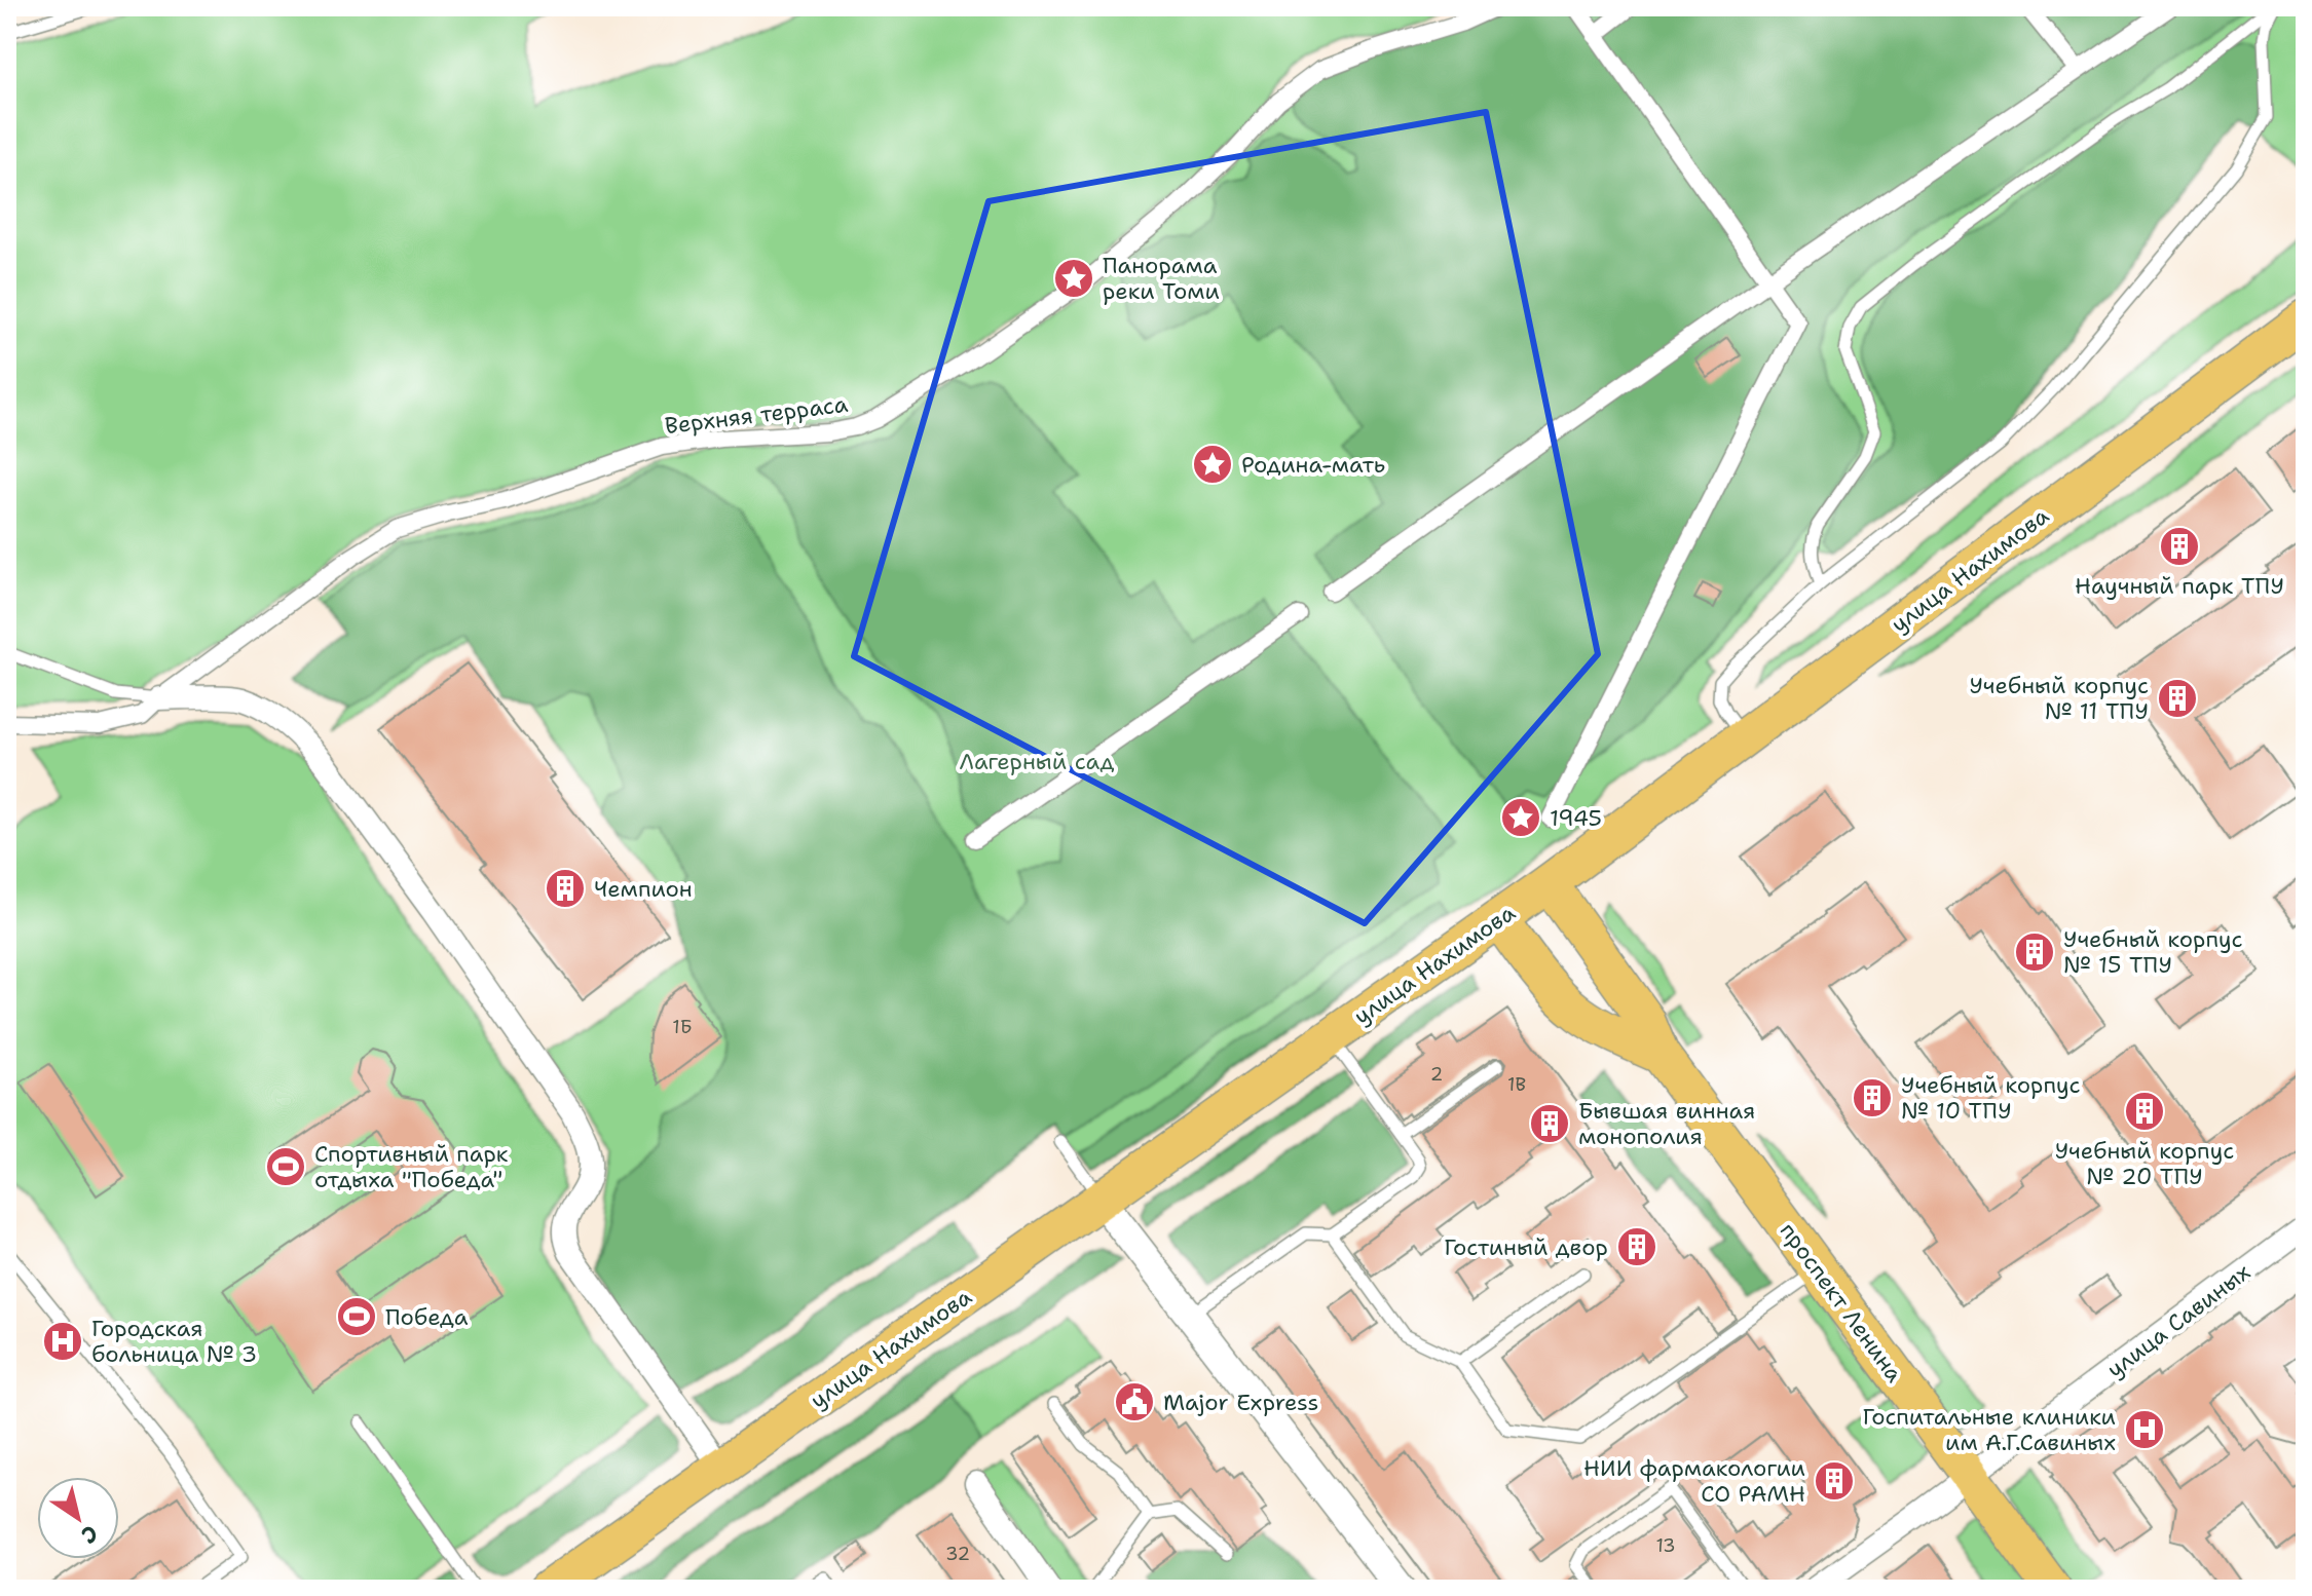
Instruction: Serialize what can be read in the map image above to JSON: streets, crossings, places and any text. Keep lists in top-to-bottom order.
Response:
{
  "streets": {
    "main road": ["улица Нахимова", "проспект Ленина"],
    "street": ["Верхняя терраса", "улица Савиных"]
  },
  "crossings": [
    ["улица Нахимова", "проспект Ленина"],
    ["проспект Ленина", "улица Савиных"]
  ],
  "parks": ["Лагерный сад"],
  "places": {
    "place": ["Панорама реки Томи", "Родина-мать", "1945"],
    "building": [
      "Научный парк ТПУ",
      "Учебный корпус № 11 ТПУ",
      "Чемпион",
      "Учебный корпус № 15 ТПУ",
      "Учебный корпус № 10 ТПУ",
      "Учебный корпус № 20 ТПУ",
      "Бывшая винная монополия",
      "Гостиный двор",
      "НИИ фармакологии СО РАМН"
    ],
    "sports": ["Спортивный парк отдыха \"Победа\"", "Победа"],
    "hospital": ["Городская больница № 3", "Госпитальные клиники им А.Г.Савиных"],
    "public building": ["Major Express"]
  },
  "house_numbers": [
    "1Б",
    "2",
    "1В",
    "13",
    "32"
  ],
  "north": "bottom right"
}
